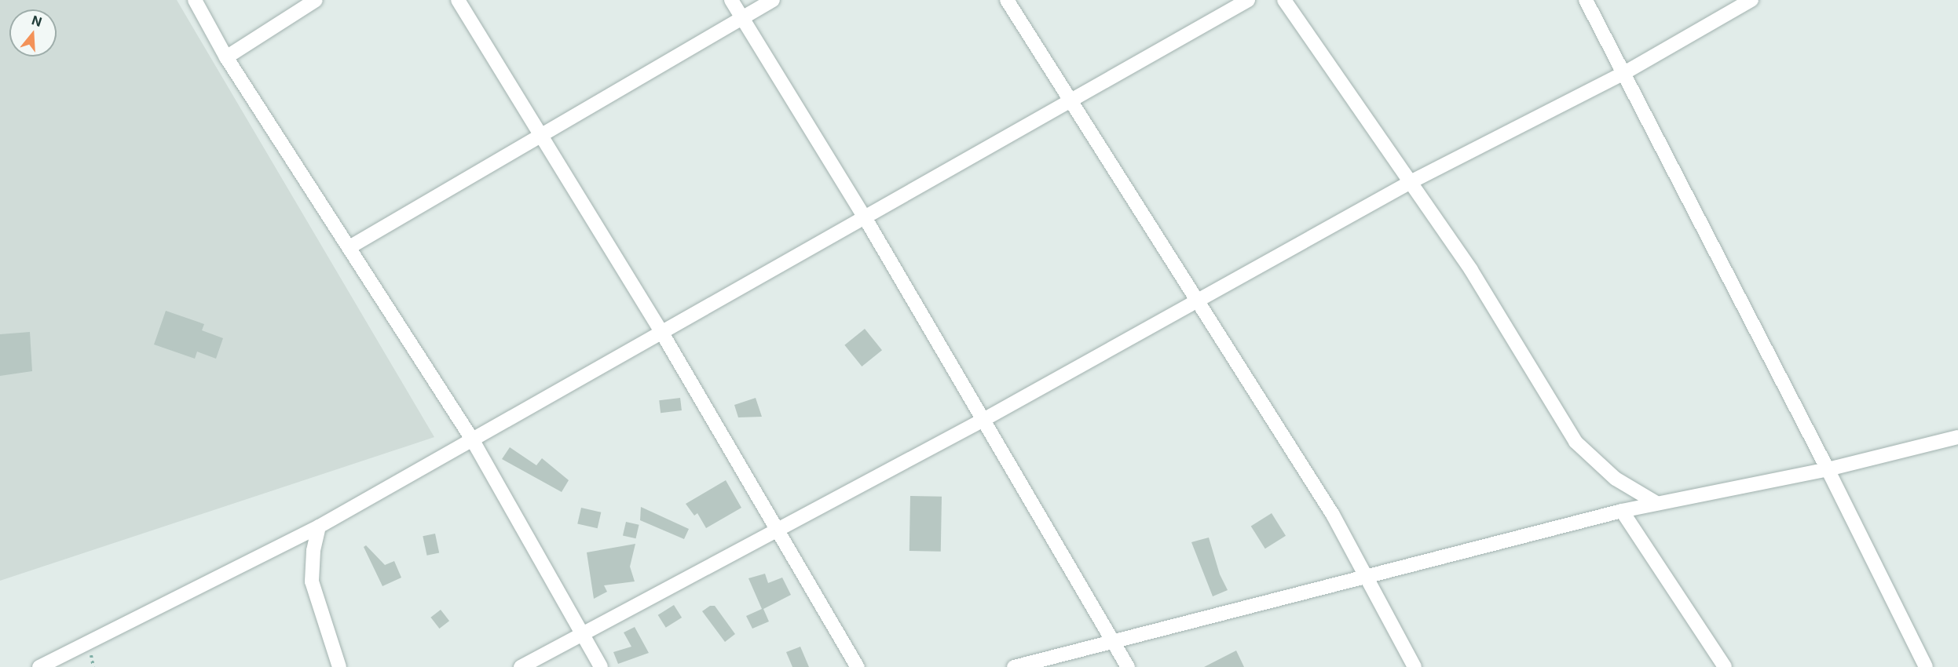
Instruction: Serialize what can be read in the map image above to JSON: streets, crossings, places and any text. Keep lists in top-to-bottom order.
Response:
{
  "north": "top"
}
